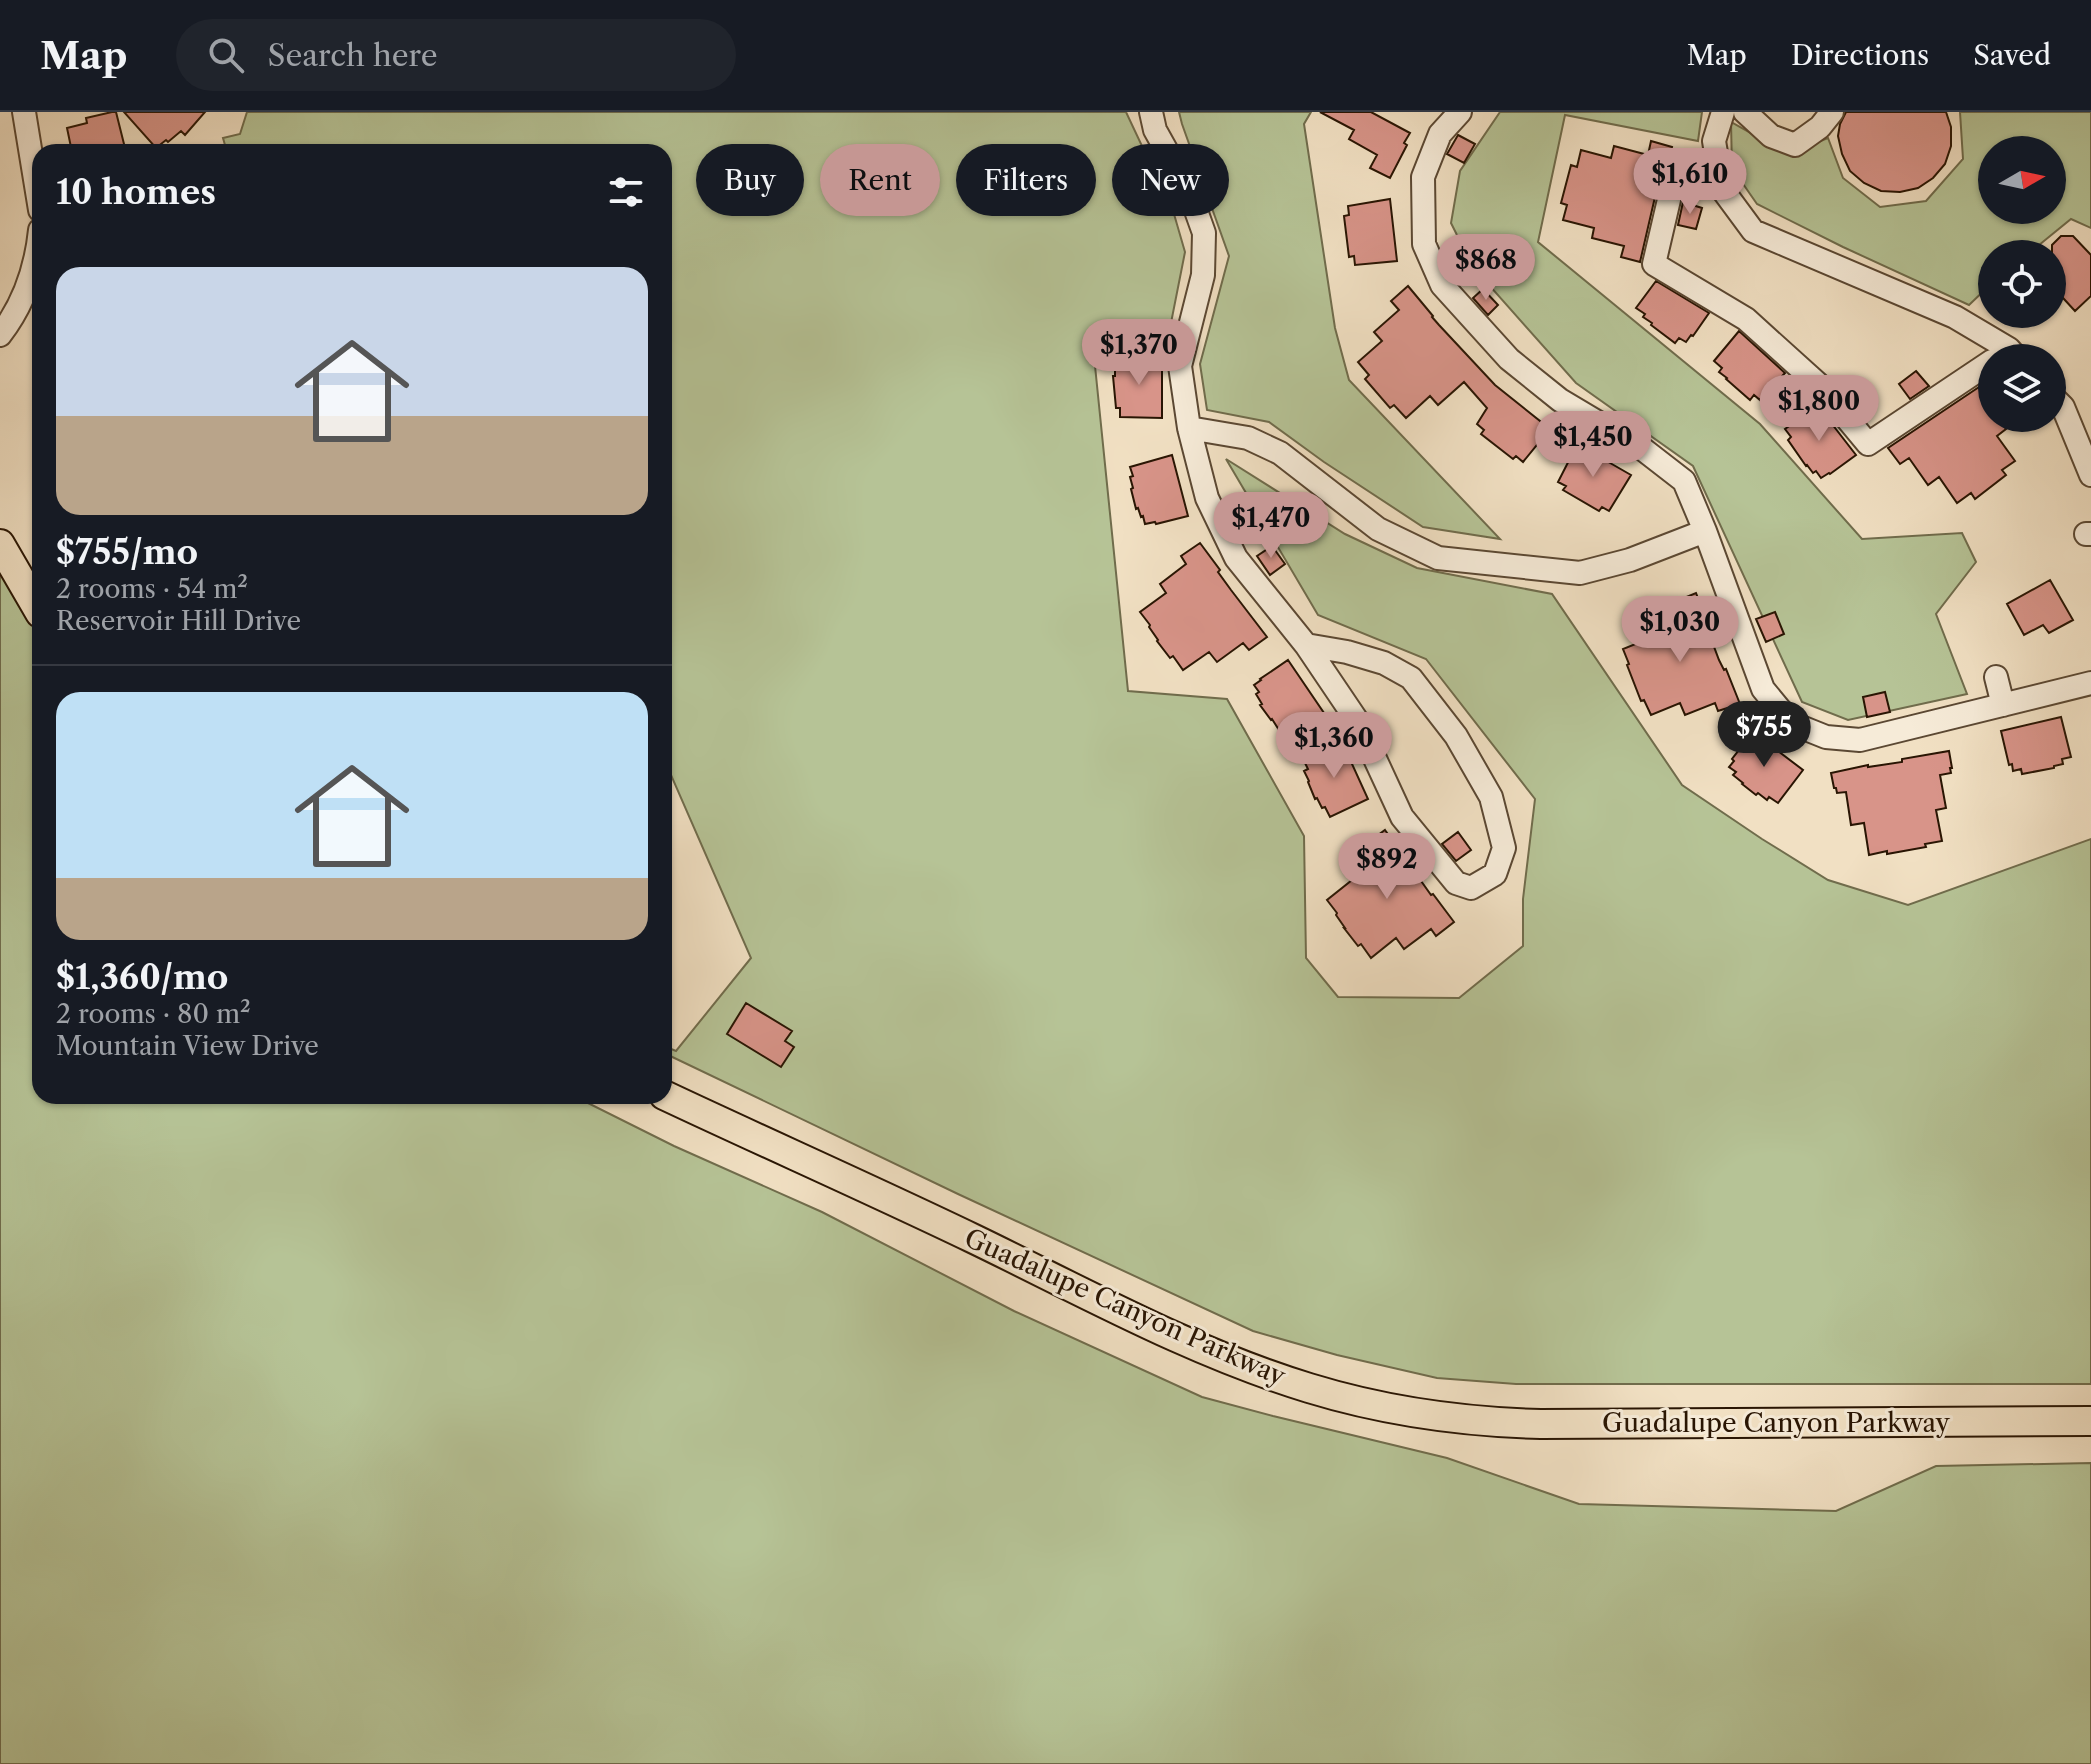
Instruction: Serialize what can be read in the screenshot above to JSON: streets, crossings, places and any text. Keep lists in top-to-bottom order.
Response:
{
  "streets": {
    "main road": ["Guadalupe Canyon Parkway"]
  },
  "north": "right",
  "page": {
    "header": "Map",
    "search": "Search here",
    "nav": ["Map", "Directions", "Saved"],
    "chip": [
      "Buy",
      "Rent",
      "Filters",
      "New"
    ],
    "heading": "10 homes",
    "price": [
      "$1,610",
      "$868",
      "$1,370",
      "$1,800",
      "$1,450",
      "$1,470",
      "$1,030",
      "$755",
      "$1,360",
      "$892"
    ],
    "list": [
      {
        "name": "$755/mo",
        "note": "2 rooms · 54 m² · Reservoir Hill Drive"
      },
      {
        "name": "$1,360/mo",
        "note": "2 rooms · 80 m² · Mountain View Drive"
      }
    ]
  }
}
